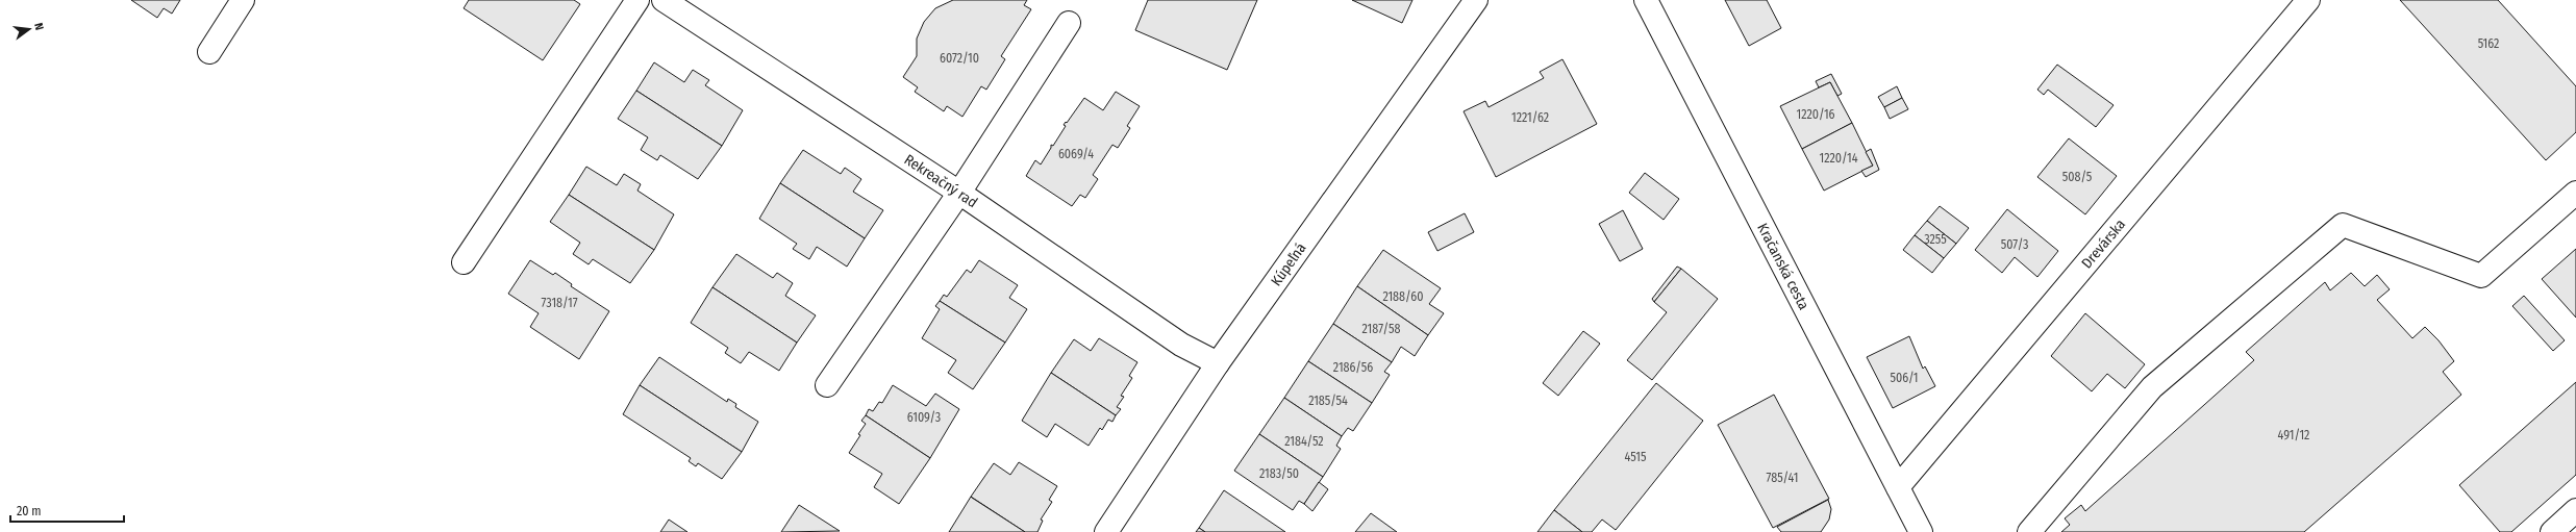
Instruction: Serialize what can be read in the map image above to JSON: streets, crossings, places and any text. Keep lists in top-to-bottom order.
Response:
{
  "streets": {
    "street": [
      "Rekreačný rad",
      "Drevárska",
      "Kúpeľná",
      "Kračanská cesta"
    ]
  },
  "crossings": [
    ["Rekreačný rad", "Kúpeľná"],
    ["Drevárska", "Kračanská cesta"]
  ],
  "house_numbers": [
    "5162",
    "6072/10",
    "1220/16",
    "1221/62",
    "6069/4",
    "1220/14",
    "508/5",
    "3255",
    "507/3",
    "2188/60",
    "7318/17",
    "2187/58",
    "2186/56",
    "506/1",
    "2185/54",
    "6109/3",
    "491/12",
    "2184/52",
    "4515",
    "2183/50",
    "785/41"
  ],
  "scale_bar": "20 m",
  "north": "right"
}
